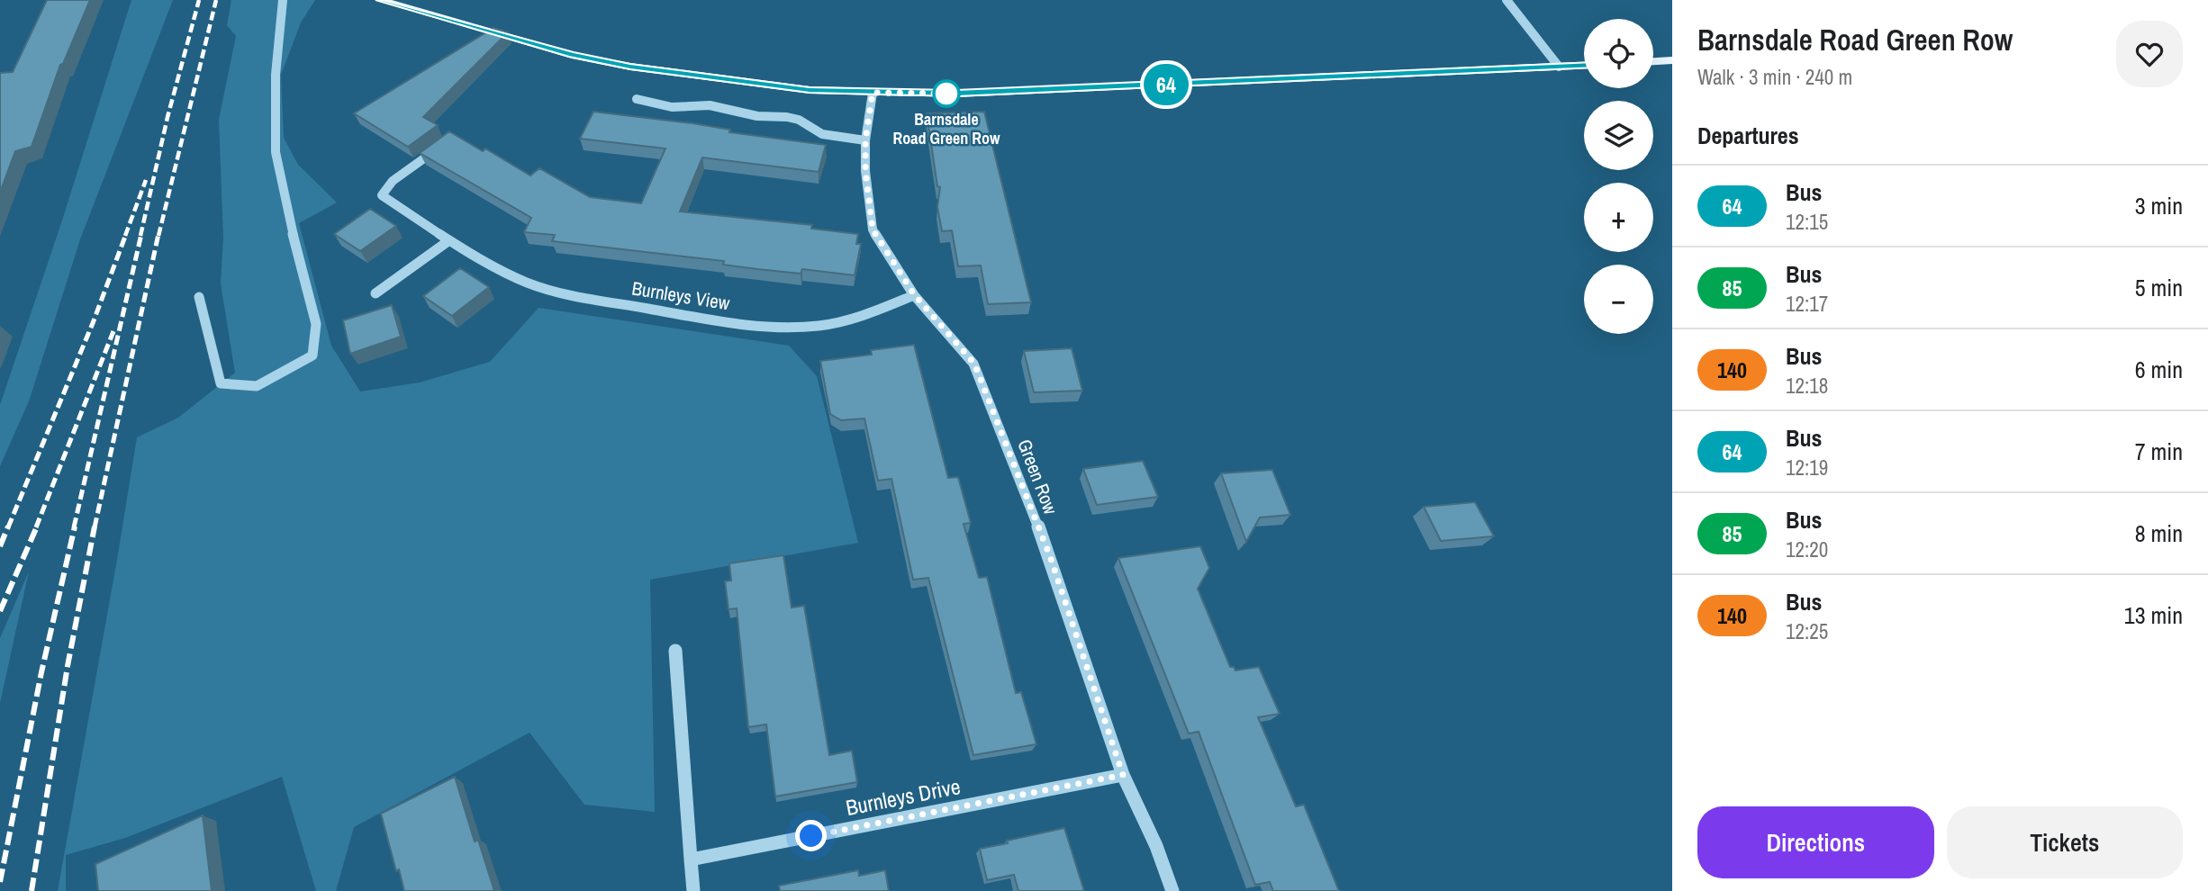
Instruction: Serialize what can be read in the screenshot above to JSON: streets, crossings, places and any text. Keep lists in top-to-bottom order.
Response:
{
  "streets": {
    "street": ["Burnleys View", "Green Row", "Burnleys Drive"]
  },
  "crossings": [
    ["Burnleys View", "Green Row"],
    ["Green Row", "Burnleys Drive"]
  ],
  "places": ["Barnsdale Road Green Row"],
  "lines": ["bus line 64"],
  "page": {
    "on_map": "64",
    "heading": [
      ["Barnsdale Road Green Row", "Walk · 3 min · 240 m"],
      "Departures"
    ],
    "map_buttons": ["+", "−"],
    "list": [
      {
        "mark": "64",
        "name": "Bus",
        "note": "12:15",
        "value": "3 min"
      },
      {
        "mark": "85",
        "name": "Bus",
        "note": "12:17",
        "value": "5 min"
      },
      {
        "mark": "140",
        "name": "Bus",
        "note": "12:18",
        "value": "6 min"
      },
      {
        "mark": "64",
        "name": "Bus",
        "note": "12:19",
        "value": "7 min"
      },
      {
        "mark": "85",
        "name": "Bus",
        "note": "12:20",
        "value": "8 min"
      },
      {
        "mark": "140",
        "name": "Bus",
        "note": "12:25",
        "value": "13 min"
      }
    ],
    "buttons": ["Directions", "Tickets"]
  }
}
